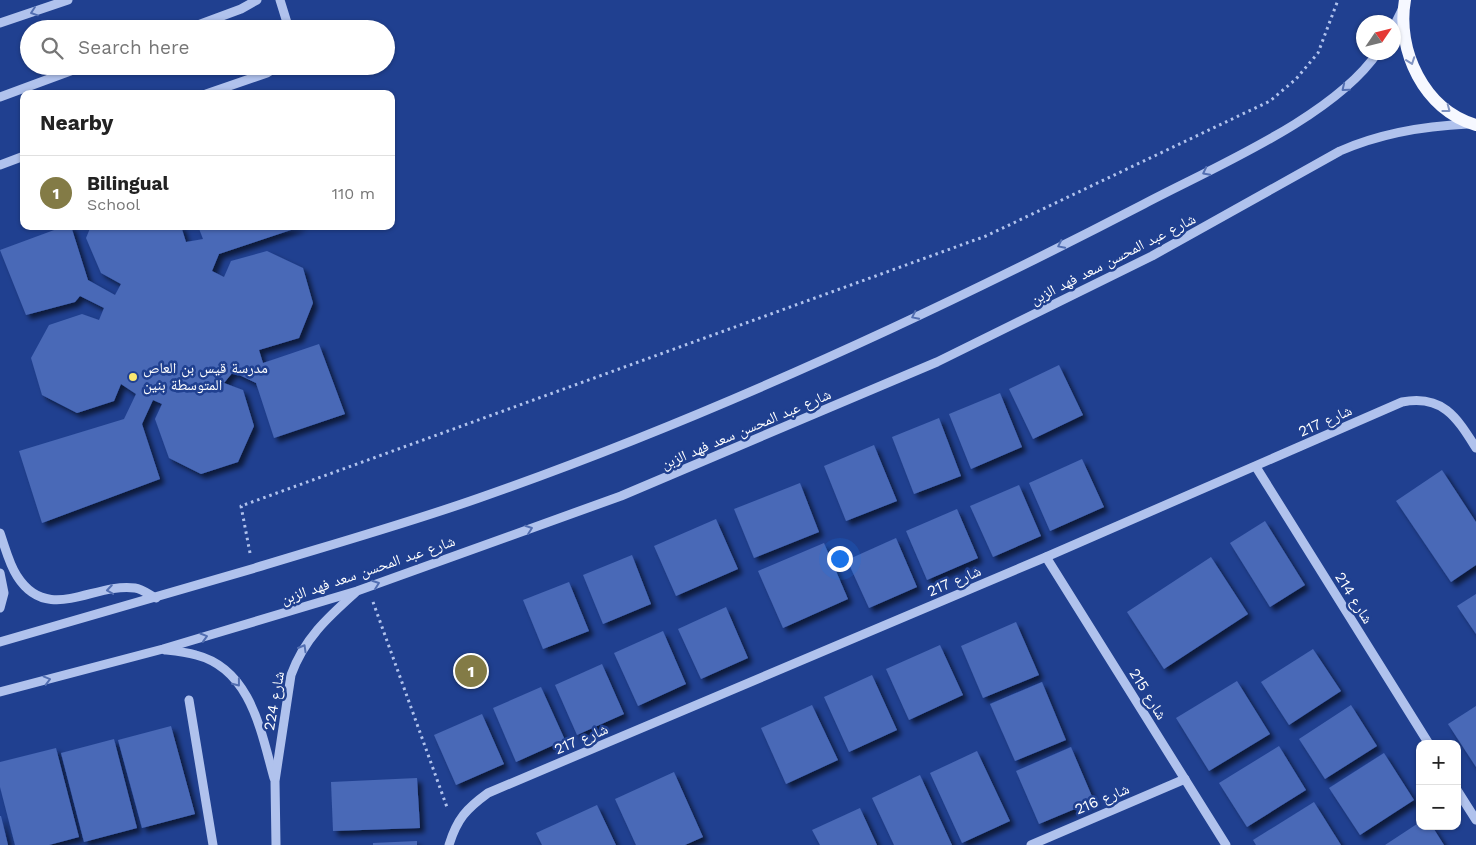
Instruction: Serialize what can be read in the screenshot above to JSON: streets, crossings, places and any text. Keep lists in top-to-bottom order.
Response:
{
  "streets": {
    "street": [
      "شارع عبد المحسن سعد فهد الزبن",
      "شارع 217",
      "شارع 214",
      "شارع 215",
      "شارع 224",
      "شارع 216"
    ]
  },
  "crossings": [
    ["شارع عبد المحسن سعد فهد الزبن", "شارع 224"],
    ["شارع 217", "شارع 214"],
    ["شارع 217", "شارع 215"],
    ["شارع 215", "شارع 216"]
  ],
  "places": ["مدرسة قيس بن العاص المتوسطة بنين"],
  "north": "top right",
  "page": {
    "search": "Search here",
    "heading": "Nearby",
    "list": [
      {
        "mark": "1",
        "name": "Bilingual",
        "note": "School",
        "value": "110 m"
      }
    ],
    "pins": "1",
    "map_buttons": ["+", "−"]
  }
}
